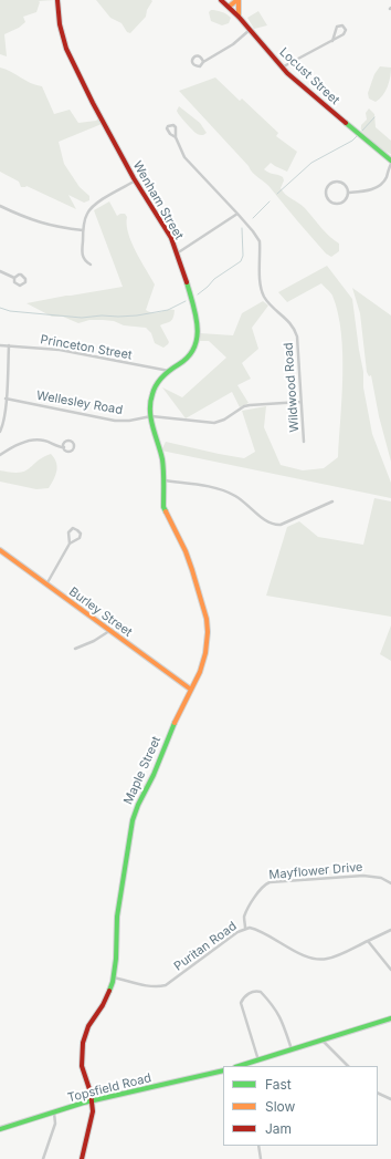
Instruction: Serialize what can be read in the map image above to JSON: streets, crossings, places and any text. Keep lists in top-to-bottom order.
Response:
{
  "streets": {
    "main road": [
      "Locust Street",
      "Wenham Street",
      "Burley Street",
      "Maple Street",
      "Topsfield Road"
    ],
    "street": [
      "Princeton Street",
      "Wildwood Road",
      "Wellesley Road",
      "Mayflower Drive",
      "Puritan Road"
    ]
  },
  "crossings": [
    ["Wenham Street", "Princeton Street"],
    ["Wenham Street", "Wellesley Road"],
    ["Wenham Street", "Maple Street"],
    ["Wildwood Road", "Wellesley Road"],
    ["Burley Street", "Maple Street"],
    ["Maple Street", "Puritan Road"],
    ["Maple Street", "Topsfield Road"],
    ["Mayflower Drive", "Puritan Road"]
  ],
  "legend": ["Fast", "Slow", "Jam"]
}
